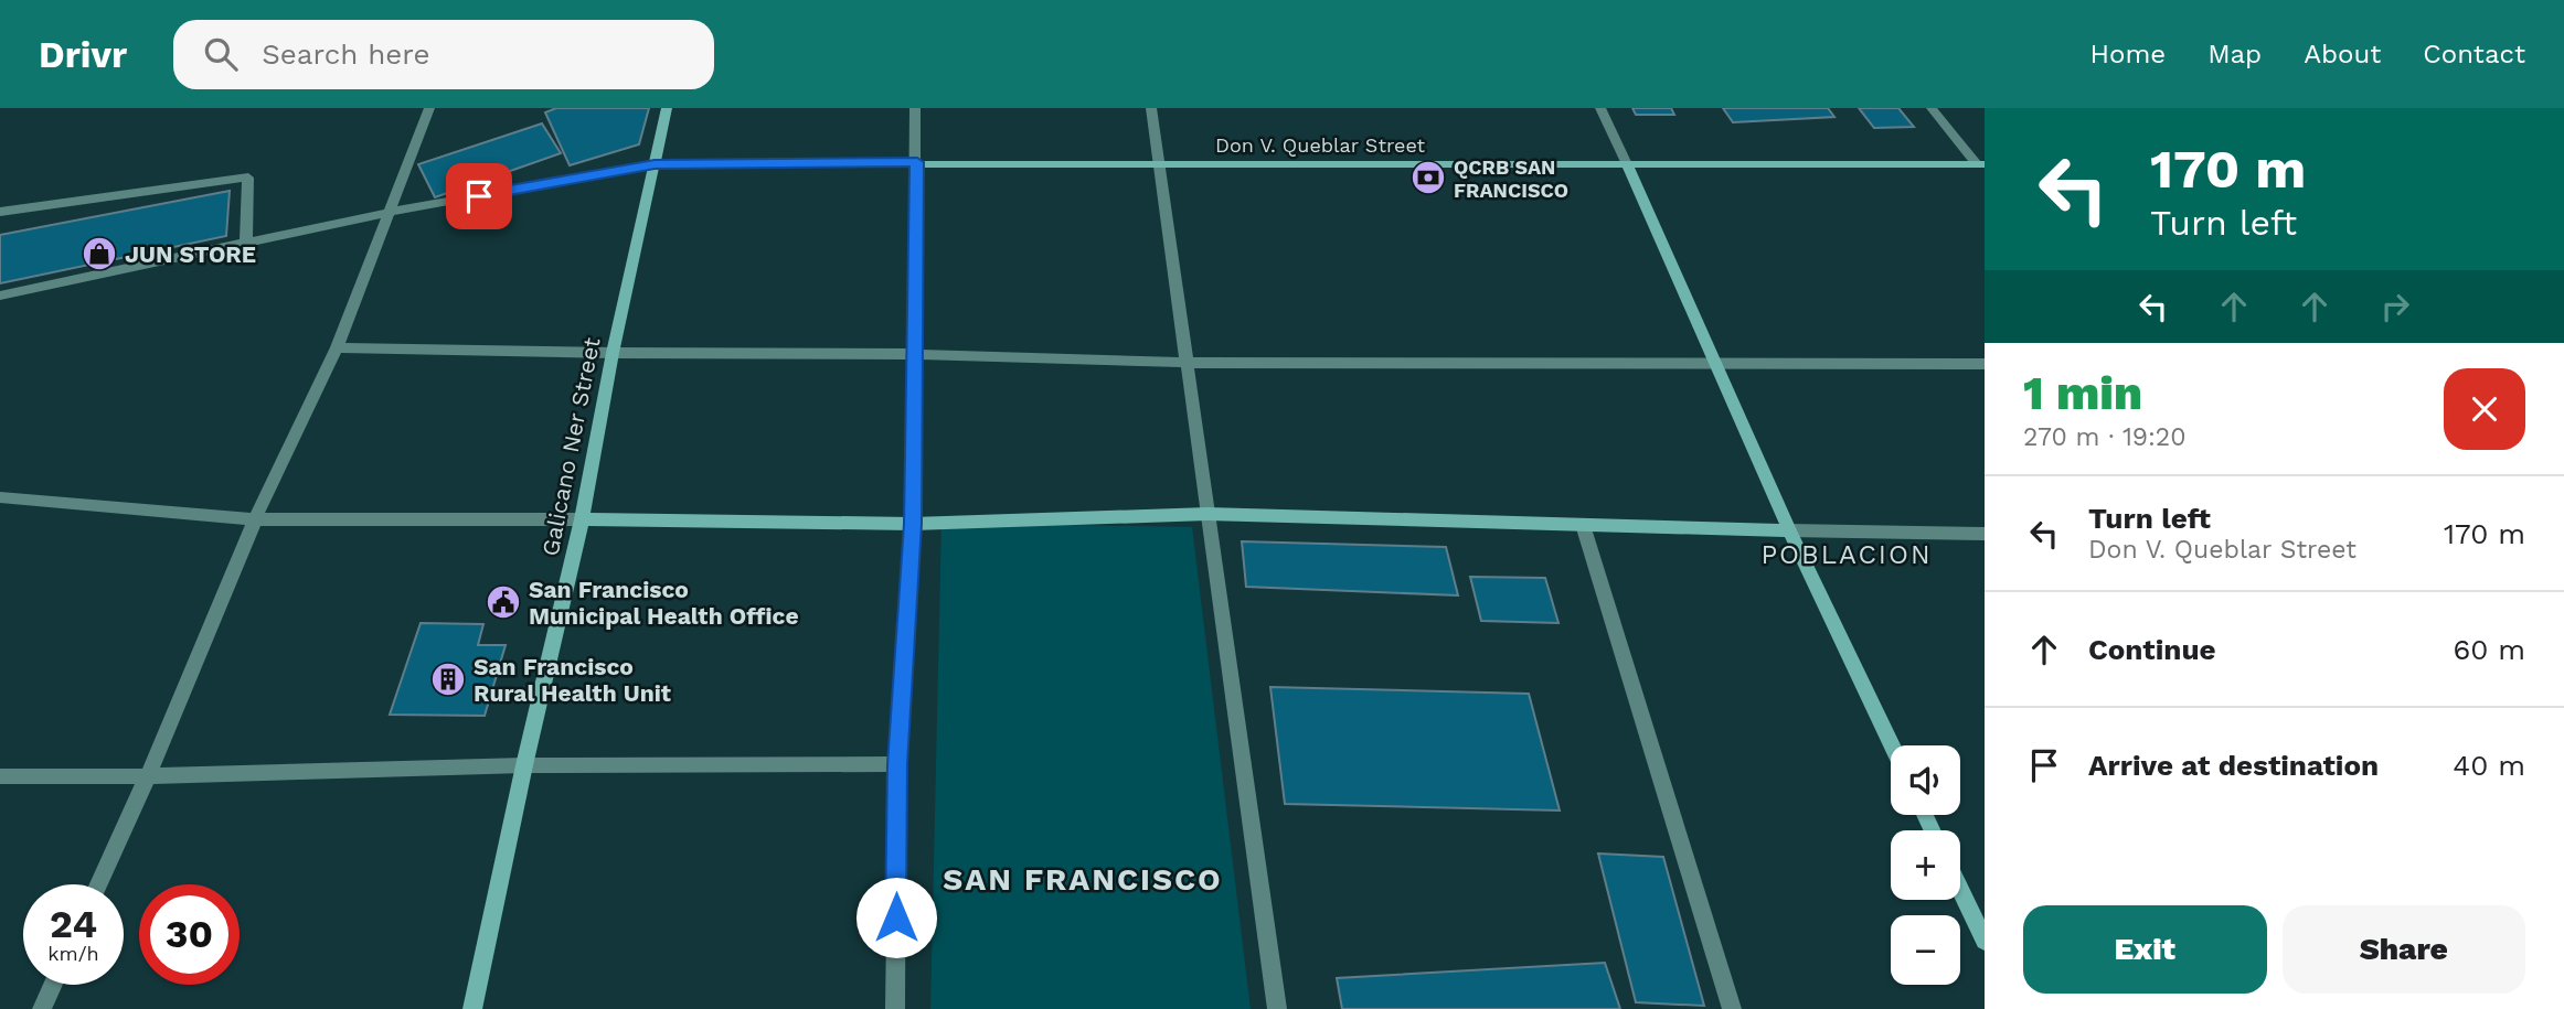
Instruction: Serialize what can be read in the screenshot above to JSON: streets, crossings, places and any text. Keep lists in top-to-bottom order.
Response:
{
  "streets": {
    "main road": ["Don V. Queblar Street", "Galicano Ner Street"]
  },
  "crossings": [
    ["Don V. Queblar Street", "Galicano Ner Street"]
  ],
  "districts": ["POBLACION", "SAN FRANCISCO"],
  "places": {
    "bank": ["QCRB SAN FRANCISCO"],
    "shop": ["JUN STORE"],
    "public building": ["San Francisco Municipal Health Office"],
    "building": ["San Francisco Rural Health Unit"]
  },
  "page": {
    "header": "Drivr",
    "search": "Search here",
    "nav": [
      "Home",
      "Map",
      "About",
      "Contact"
    ],
    "turn": ["170 m", "Turn left"],
    "heading": ["1 min", "270 m · 19:20"],
    "list": [
      {
        "name": "Turn left",
        "note": "Don V. Queblar Street",
        "value": "170 m"
      },
      {
        "name": "Continue",
        "value": "60 m"
      },
      {
        "name": "Arrive at destination",
        "value": "40 m"
      }
    ],
    "map_buttons": ["+", "−"],
    "speed": "24 km/h",
    "limit": "30",
    "buttons": ["Exit", "Share"]
  }
}
